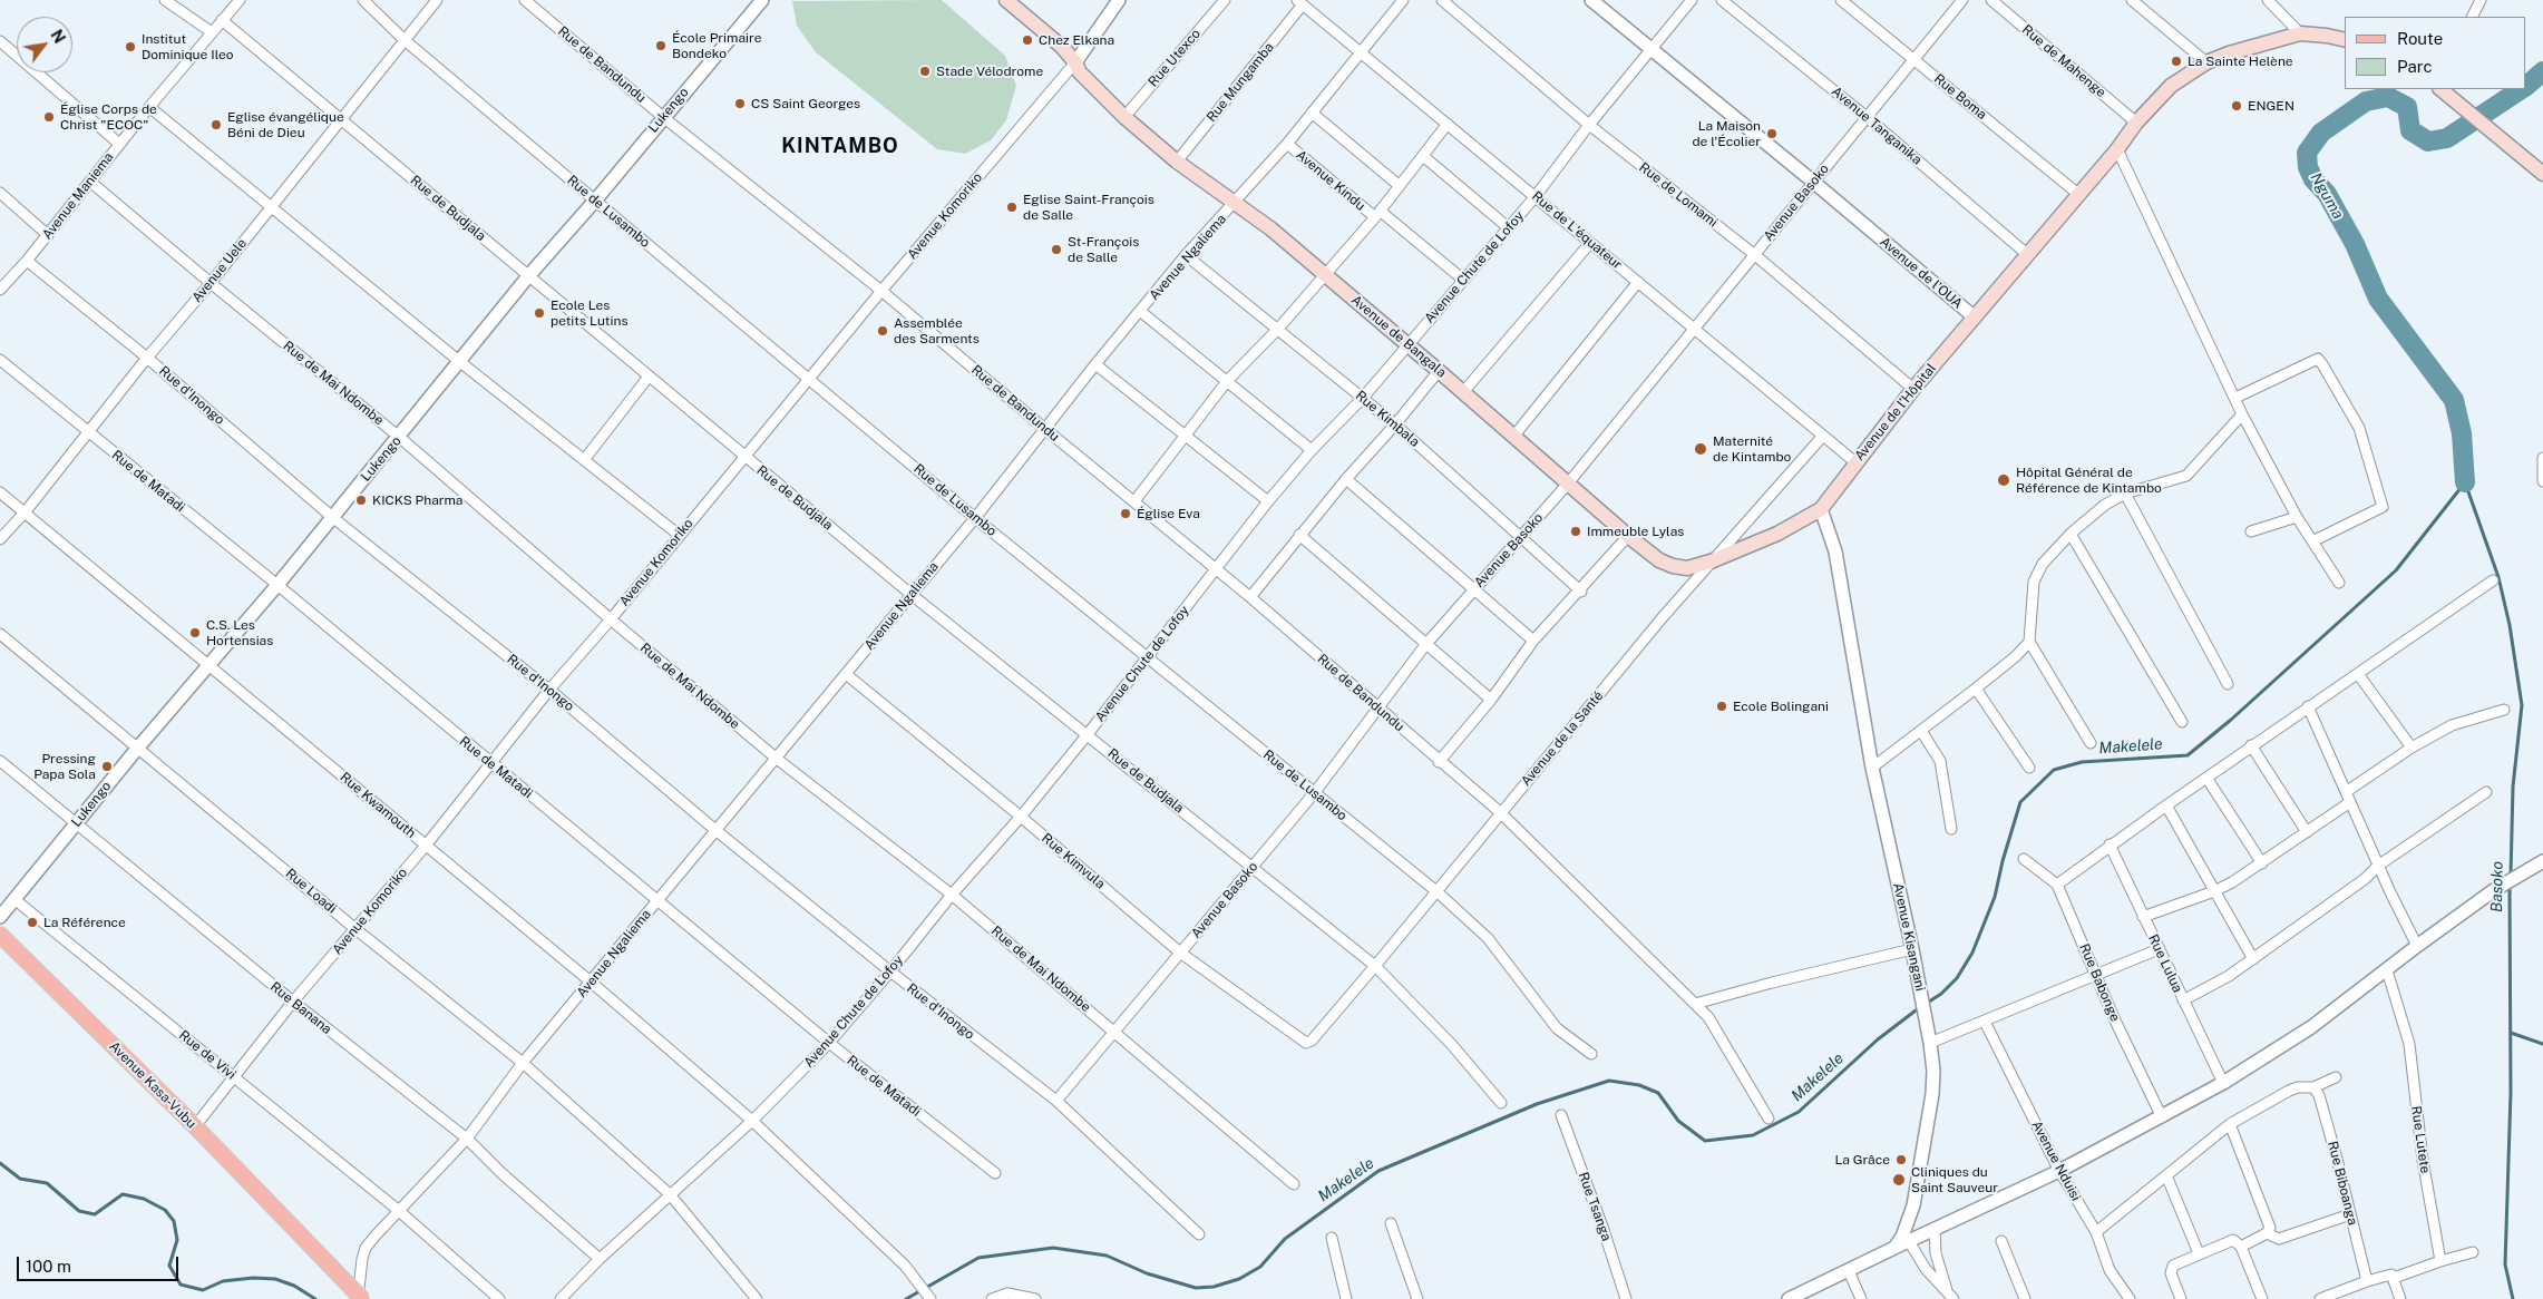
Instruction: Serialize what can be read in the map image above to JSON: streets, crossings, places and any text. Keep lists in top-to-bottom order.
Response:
{
  "streets": {
    "main road": [
      "Avenue de l’OUA",
      "Avenue de Bangala",
      "Avenue de l’Hôpital",
      "Avenue Kasa-Vubu"
    ],
    "street": [
      "Rue Utexco",
      "Rue de Mahenge",
      "Rue de Bandundu",
      "Rue Mungamba",
      "Rue Boma",
      "Lukengo",
      "Avenue Tanganika",
      "Avenue Kindu",
      "Rue de Lomami",
      "Avenue Maniema",
      "Avenue Basoko",
      "Rue de Budjala",
      "Rue de Lusambo",
      "Avenue Komoriko",
      "Rue de L'équateur",
      "Avenue Ngaliema",
      "Avenue Chute de Lofoy",
      "Avenue Uele",
      "Rue de Mai Ndombe",
      "Rue d'Inongo",
      "Rue Kimbala",
      "Rue de Matadi",
      "Avenue de la Santé",
      "Rue Kwamouth",
      "Rue Kimvula",
      "Rue Loadi",
      "Avenue Kisangani",
      "Rue Lulua",
      "Rue Babonge",
      "Rue Banana",
      "Rue de Vivi",
      "Rue Lutete",
      "Avenue Nduisi",
      "Rue Biboanga",
      "Rue Tsanga"
    ]
  },
  "crossings": [
    ["Rue Utexco", "Avenue de Bangala"],
    ["Rue de Mahenge", "Avenue de l’OUA"],
    ["Rue de Bandundu", "Lukengo"],
    ["Rue de Bandundu", "Avenue Basoko"],
    ["Rue de Bandundu", "Avenue Komoriko"],
    ["Rue de Bandundu", "Avenue Ngaliema"],
    ["Rue de Bandundu", "Avenue Chute de Lofoy"],
    ["Rue de Bandundu", "Avenue de la Santé"],
    ["Rue Mungamba", "Rue de L'équateur"],
    ["Rue Mungamba", "Avenue de Bangala"],
    ["Rue Boma", "Avenue Basoko"],
    ["Rue Boma", "Avenue de l’OUA"],
    ["Lukengo", "Rue de Budjala"],
    ["Lukengo", "Rue de Lusambo"],
    ["Lukengo", "Rue de Mai Ndombe"],
    ["Lukengo", "Rue d'Inongo"],
    ["Lukengo", "Rue de Matadi"],
    ["Lukengo", "Rue Kwamouth"],
    ["Lukengo", "Rue Loadi"],
    ["Lukengo", "Rue Banana"],
    ["Lukengo", "Rue de Vivi"],
    ["Avenue Tanganika", "Avenue Basoko"],
    ["Avenue Tanganika", "Avenue de l’OUA"],
    ["Avenue Kindu", "Avenue Ngaliema"],
    ["Avenue Kindu", "Avenue Chute de Lofoy"],
    ["Rue de Lomami", "Avenue Basoko"],
    ["Rue de Lomami", "Avenue Chute de Lofoy"],
    ["Rue de Lomami", "Avenue de l’Hôpital"],
    ["Avenue Maniema", "Rue de Budjala"],
    ["Avenue Maniema", "Rue de Mai Ndombe"],
    ["Avenue Maniema", "Rue d'Inongo"],
    ["Avenue Basoko", "Rue de Budjala"],
    ["Avenue Basoko", "Rue de Lusambo"],
    ["Avenue Basoko", "Rue de L'équateur"],
    ["Avenue Basoko", "Avenue de l’OUA"],
    ["Avenue Basoko", "Avenue de Bangala"],
    ["Avenue Basoko", "Rue de Mai Ndombe"],
    ["Avenue Basoko", "Rue d'Inongo"],
    ["Avenue Basoko", "Rue Kimbala"],
    ["Avenue Basoko", "Rue Kimvula"],
    ["Rue de Budjala", "Avenue Komoriko"],
    ["Rue de Budjala", "Avenue Ngaliema"],
    ["Rue de Budjala", "Avenue Chute de Lofoy"],
    ["Rue de Budjala", "Avenue Uele"],
    ["Rue de Budjala", "Avenue de la Santé"],
    ["Rue de Lusambo", "Avenue Komoriko"],
    ["Rue de Lusambo", "Avenue Ngaliema"],
    ["Rue de Lusambo", "Avenue Chute de Lofoy"],
    ["Rue de Lusambo", "Avenue Uele"],
    ["Rue de Lusambo", "Avenue de la Santé"],
    ["Avenue Komoriko", "Avenue de Bangala"],
    ["Avenue Komoriko", "Rue de Mai Ndombe"],
    ["Avenue Komoriko", "Rue d'Inongo"],
    ["Avenue Komoriko", "Rue de Matadi"],
    ["Avenue Komoriko", "Rue Kwamouth"],
    ["Avenue Komoriko", "Rue Loadi"],
    ["Avenue Komoriko", "Rue Banana"],
    ["Avenue Komoriko", "Rue de Vivi"],
    ["Avenue Komoriko", "Avenue Kasa-Vubu"],
    ["Rue de L'équateur", "Avenue Ngaliema"],
    ["Rue de L'équateur", "Avenue Chute de Lofoy"],
    ["Rue de L'équateur", "Avenue de l’Hôpital"],
    ["Rue de L'équateur", "Avenue de la Santé"],
    ["Avenue Ngaliema", "Avenue de Bangala"],
    ["Avenue Ngaliema", "Rue de Mai Ndombe"],
    ["Avenue Ngaliema", "Rue d'Inongo"],
    ["Avenue Ngaliema", "Rue Kimbala"],
    ["Avenue Ngaliema", "Rue de Matadi"],
    ["Avenue Ngaliema", "Rue Kwamouth"],
    ["Avenue Ngaliema", "Rue Kimvula"],
    ["Avenue Ngaliema", "Rue Loadi"],
    ["Avenue Ngaliema", "Rue Banana"],
    ["Avenue Ngaliema", "Rue de Vivi"],
    ["Avenue Ngaliema", "Avenue Kasa-Vubu"],
    ["Avenue Chute de Lofoy", "Avenue de l’OUA"],
    ["Avenue Chute de Lofoy", "Avenue de Bangala"],
    ["Avenue Chute de Lofoy", "Rue de Mai Ndombe"],
    ["Avenue Chute de Lofoy", "Rue d'Inongo"],
    ["Avenue Chute de Lofoy", "Rue Kimbala"],
    ["Avenue Chute de Lofoy", "Rue de Matadi"],
    ["Avenue Chute de Lofoy", "Rue Kwamouth"],
    ["Avenue Chute de Lofoy", "Rue Kimvula"],
    ["Avenue Chute de Lofoy", "Rue Loadi"],
    ["Avenue Chute de Lofoy", "Rue Banana"],
    ["Avenue Uele", "Rue de Mai Ndombe"],
    ["Avenue Uele", "Rue d'Inongo"],
    ["Avenue Uele", "Rue de Matadi"],
    ["Avenue Uele", "Rue Kwamouth"],
    ["Avenue de l’OUA", "Avenue de l’Hôpital"],
    ["Avenue de Bangala", "Avenue de l’Hôpital"],
    ["Avenue de Bangala", "Avenue de la Santé"],
    ["Avenue de Bangala", "Avenue Kisangani"],
    ["Avenue de l’Hôpital", "Avenue Kisangani"],
    ["Avenue de la Santé", "Rue Kimvula"]
  ],
  "districts": ["KINTAMBO"],
  "water": ["Nguma", "Makelele", "Basoko"],
  "places": [
    "Chez Elkana",
    "École Primaire Bondeko",
    "Institut Dominique Ileo",
    "La Sainte Helène",
    "Stade Vélodrome",
    "CS Saint Georges",
    "ENGEN",
    "Église Corps de Christ \"ECOC\"",
    "Eglise évangélique Béni de Dieu",
    "La Maison de l'Écolier",
    "Eglise Saint-François de Salle",
    "St-François de Salle",
    "Ecole Les petits Lutins",
    "Assemblée des Sarments",
    "Maternité de Kintambo",
    "Hôpital Général de Référence de Kintambo",
    "KICKS Pharma",
    "Église Eva",
    "Immeuble Lylas",
    "C.S. Les Hortensias",
    "Ecole Bolingani",
    "Pressing Papa Sola",
    "La Référence",
    "La Grâce",
    "Cliniques du Saint Sauveur"
  ],
  "legend": ["Route", "Parc"],
  "scale_bar": "100 m",
  "north": "top right"
}
